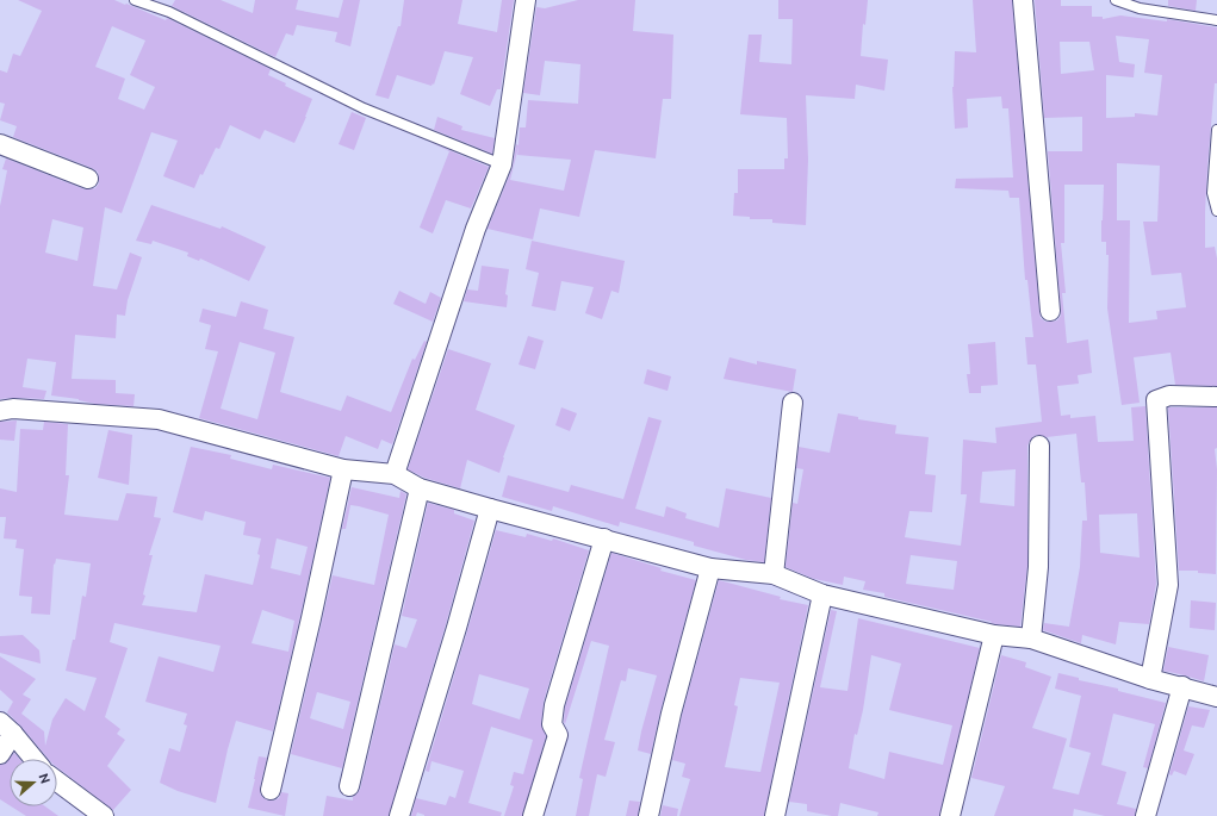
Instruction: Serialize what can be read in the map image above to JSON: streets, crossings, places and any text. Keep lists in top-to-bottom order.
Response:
{
  "north": "right"
}
